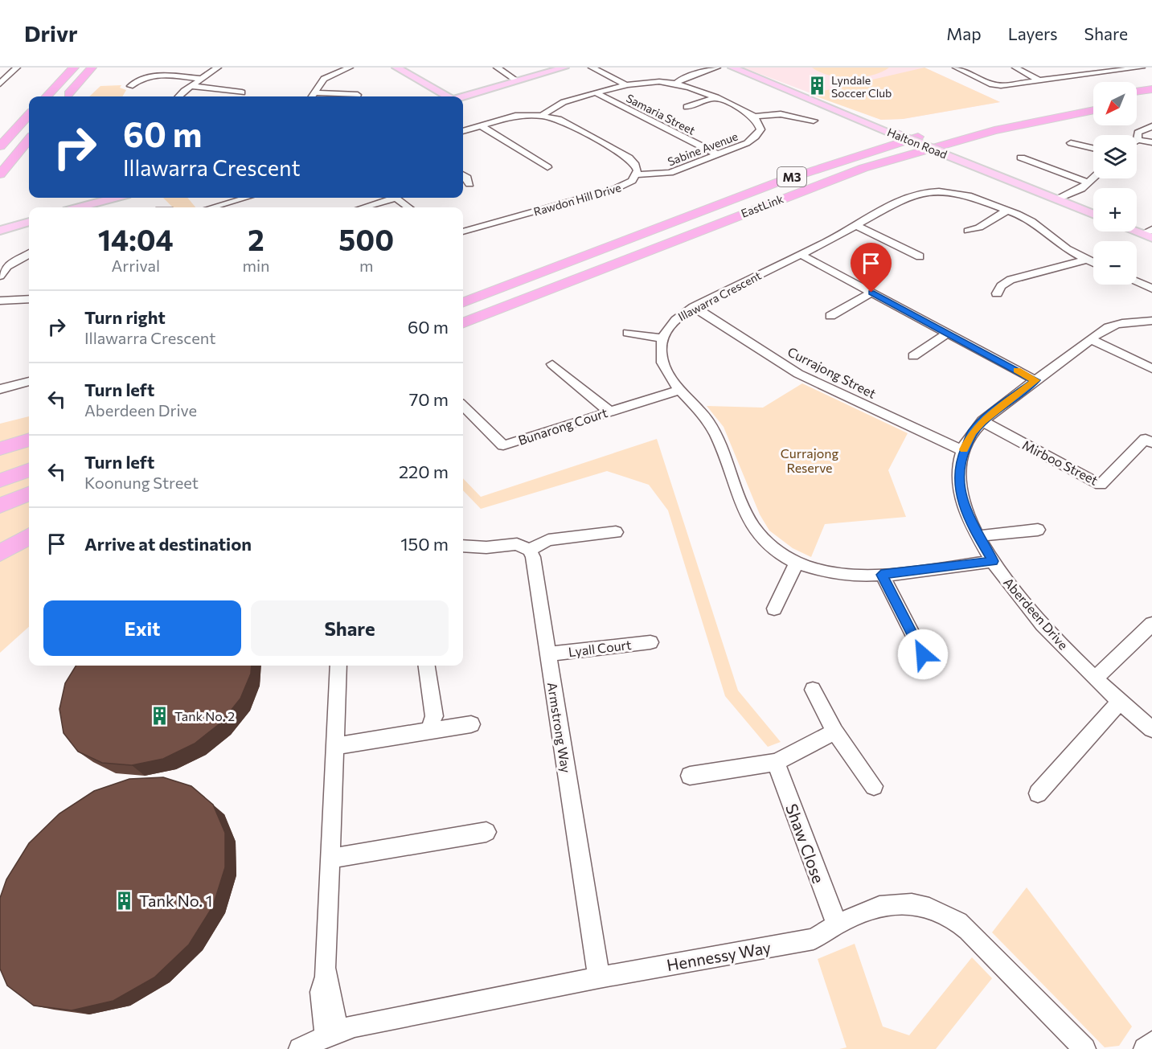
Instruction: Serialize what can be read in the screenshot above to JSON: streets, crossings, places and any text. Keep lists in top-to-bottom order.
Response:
{
  "streets": {
    "highway": ["M3", "EastLink"],
    "main road": ["Halton Road"],
    "street": [
      "Samaria Street",
      "Sabine Avenue",
      "Rawdon Hill Drive",
      "Illawarra Crescent",
      "Currajong Street",
      "Bunarong Court",
      "Mirboo Street",
      "Aberdeen Drive",
      "Lyall Court",
      "Armstrong Way",
      "Shaw Close",
      "Hennessy Way"
    ]
  },
  "crossings": [
    ["Samaria Street", "Sabine Avenue"],
    ["Sabine Avenue", "Rawdon Hill Drive"],
    ["Illawarra Crescent", "Currajong Street"],
    ["Currajong Street", "Aberdeen Drive"],
    ["Mirboo Street", "Aberdeen Drive"],
    ["Lyall Court", "Armstrong Way"],
    ["Armstrong Way", "Hennessy Way"],
    ["Shaw Close", "Hennessy Way"]
  ],
  "parks": ["Currajong Reserve"],
  "places": {
    "building": ["Lyndale Soccer Club", "Tank No. 2", "Tank No. 1"]
  },
  "north": "bottom left",
  "page": {
    "header": "Drivr",
    "nav": ["Map", "Layers", "Share"],
    "map_buttons": ["+", "−"],
    "turn": ["60 m", "Illawarra Crescent"],
    "eta": [
      "14:04",
      "Arrival",
      "2",
      "min",
      "500",
      "m"
    ],
    "list": [
      {
        "name": "Turn right",
        "note": "Illawarra Crescent",
        "value": "60 m"
      },
      {
        "name": "Turn left",
        "note": "Aberdeen Drive",
        "value": "70 m"
      },
      {
        "name": "Turn left",
        "note": "Koonung Street",
        "value": "220 m"
      },
      {
        "name": "Arrive at destination",
        "value": "150 m"
      }
    ],
    "buttons": ["Exit", "Share"]
  }
}
